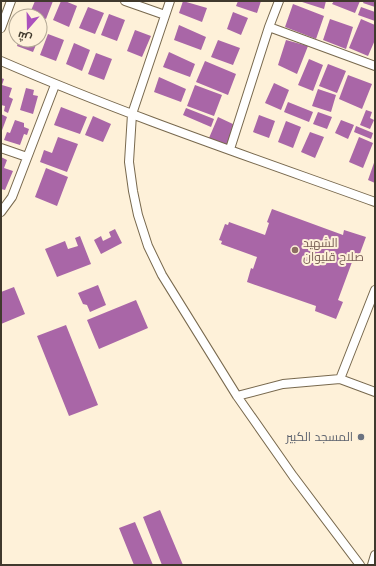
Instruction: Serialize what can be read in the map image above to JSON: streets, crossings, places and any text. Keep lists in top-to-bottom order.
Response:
{
  "places": ["الشهيد صلاح قليوان", "المسجد الكبير"],
  "north": "bottom"
}
